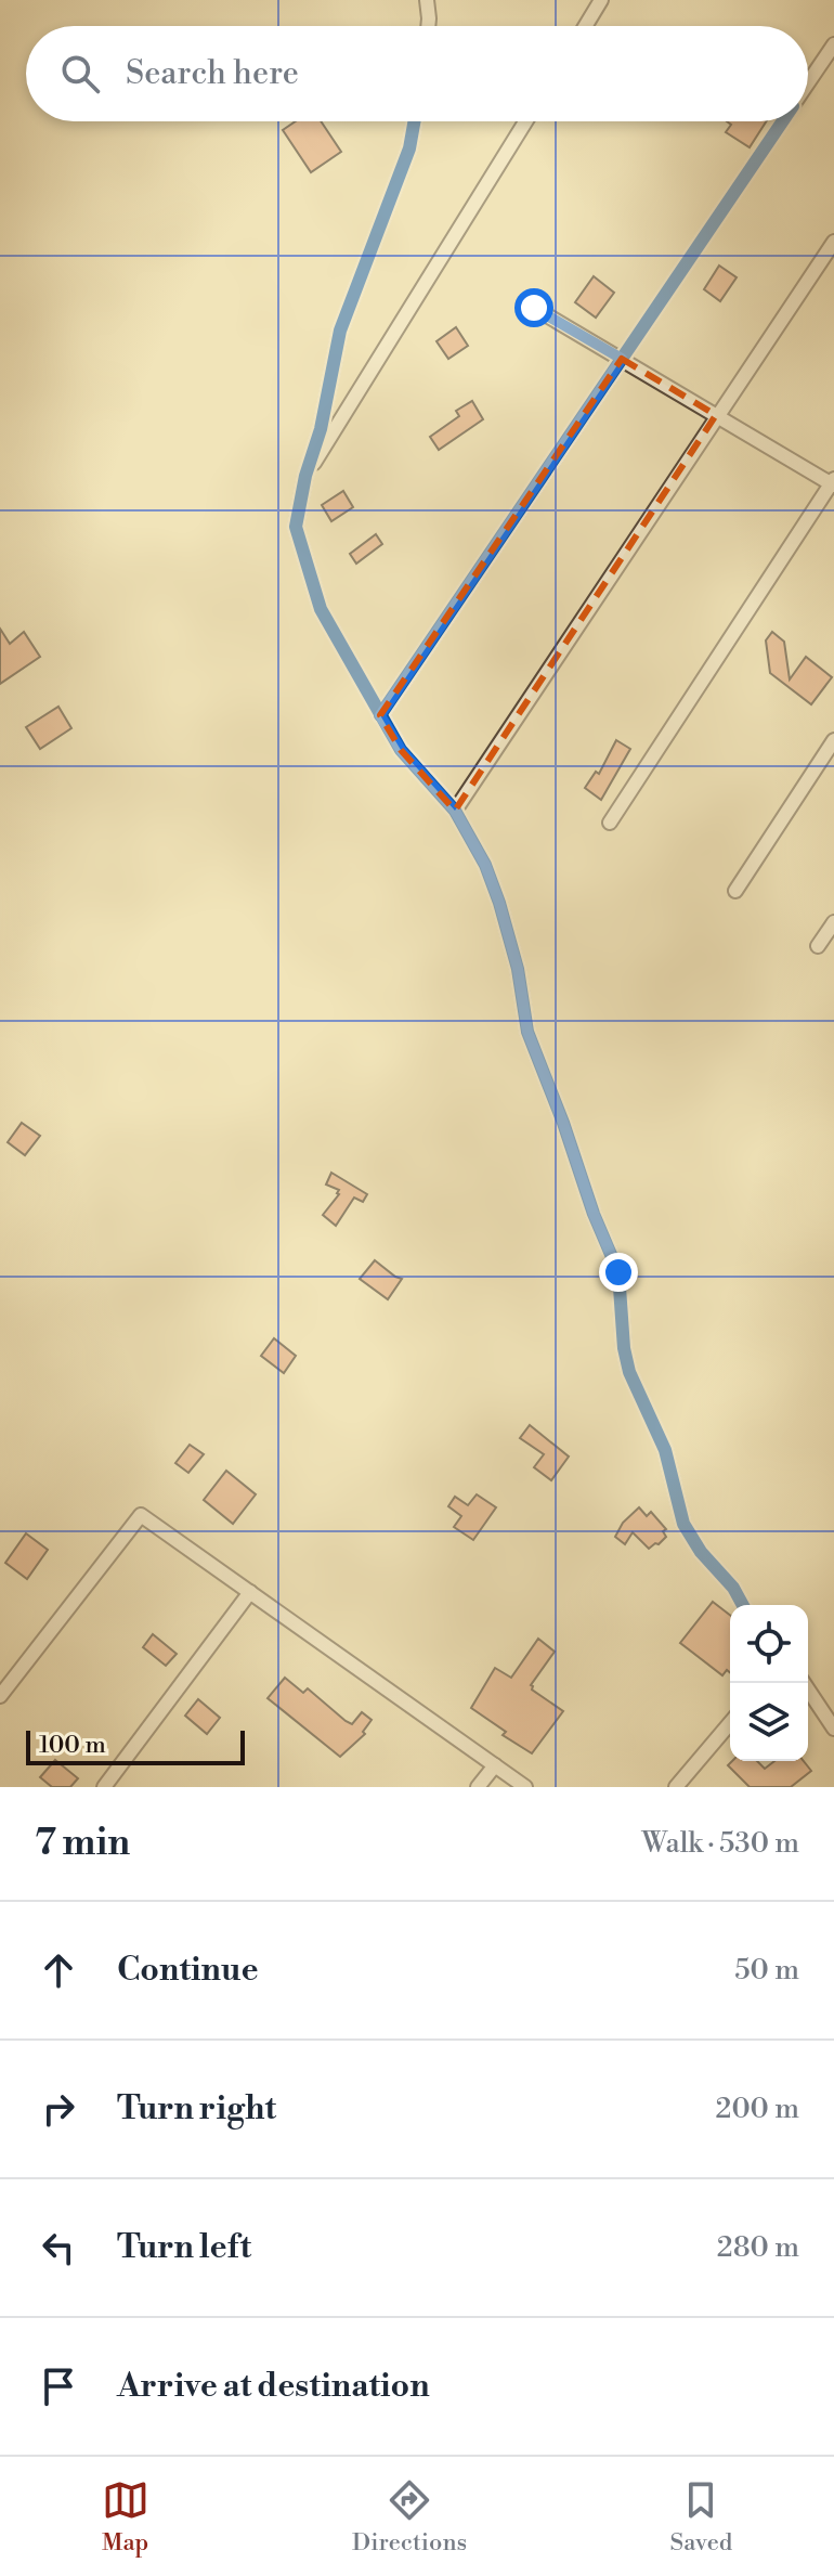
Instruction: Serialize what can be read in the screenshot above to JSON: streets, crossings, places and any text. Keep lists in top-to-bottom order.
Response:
{
  "scale_bar": "100 m",
  "page": {
    "search": "Search here",
    "scale": "100 m",
    "heading": ["7 min", "Walk · 530 m"],
    "list": [
      ["Continue", "50 m"],
      ["Turn right", "200 m"],
      ["Turn left", "280 m"],
      "Arrive at destination"
    ],
    "nav": ["Map", "Directions", "Saved"]
  }
}
